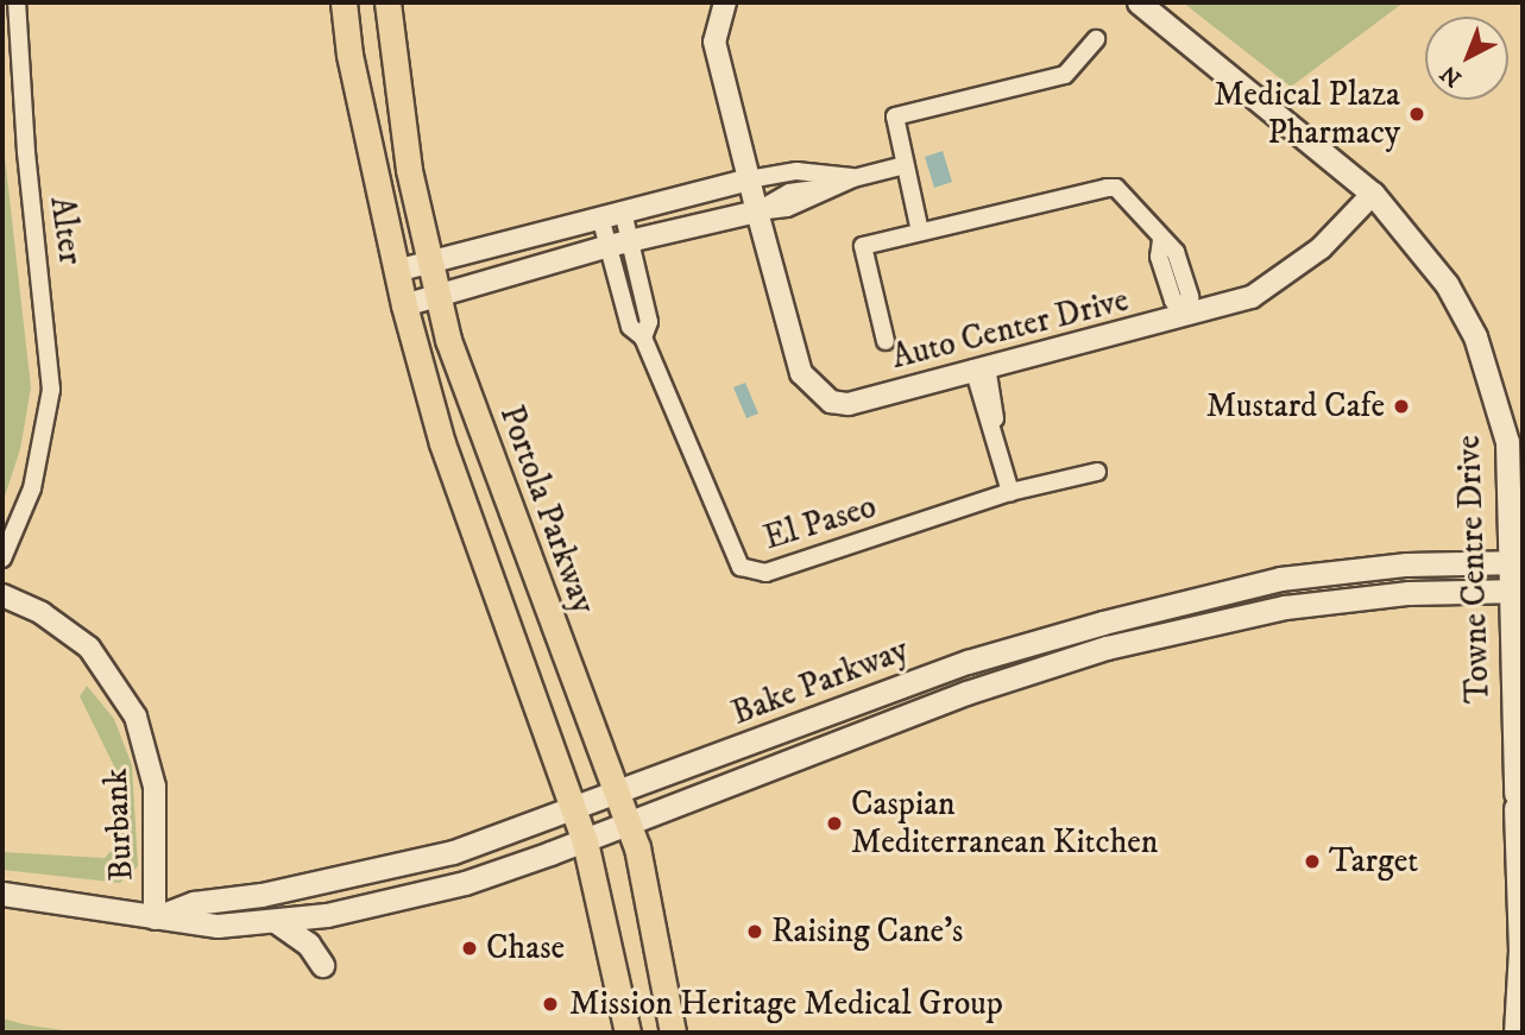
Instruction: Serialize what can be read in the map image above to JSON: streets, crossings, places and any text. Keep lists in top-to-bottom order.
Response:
{
  "streets": {
    "main road": ["Portola Parkway", "Towne Centre Drive", "Bake Parkway"],
    "street": [
      "Alter",
      "Auto Center Drive",
      "El Paseo",
      "Burbank"
    ]
  },
  "crossings": [
    ["Auto Center Drive", "Towne Centre Drive"],
    ["Portola Parkway", "Bake Parkway"],
    ["Towne Centre Drive", "Bake Parkway"],
    ["Bake Parkway", "Burbank"]
  ],
  "places": [
    "Medical Plaza Pharmacy",
    "Mustard Cafe",
    "Caspian Mediterranean Kitchen",
    "Target",
    "Raising Cane's",
    "Chase",
    "Mission Heritage Medical Group"
  ],
  "north": "bottom left"
}
